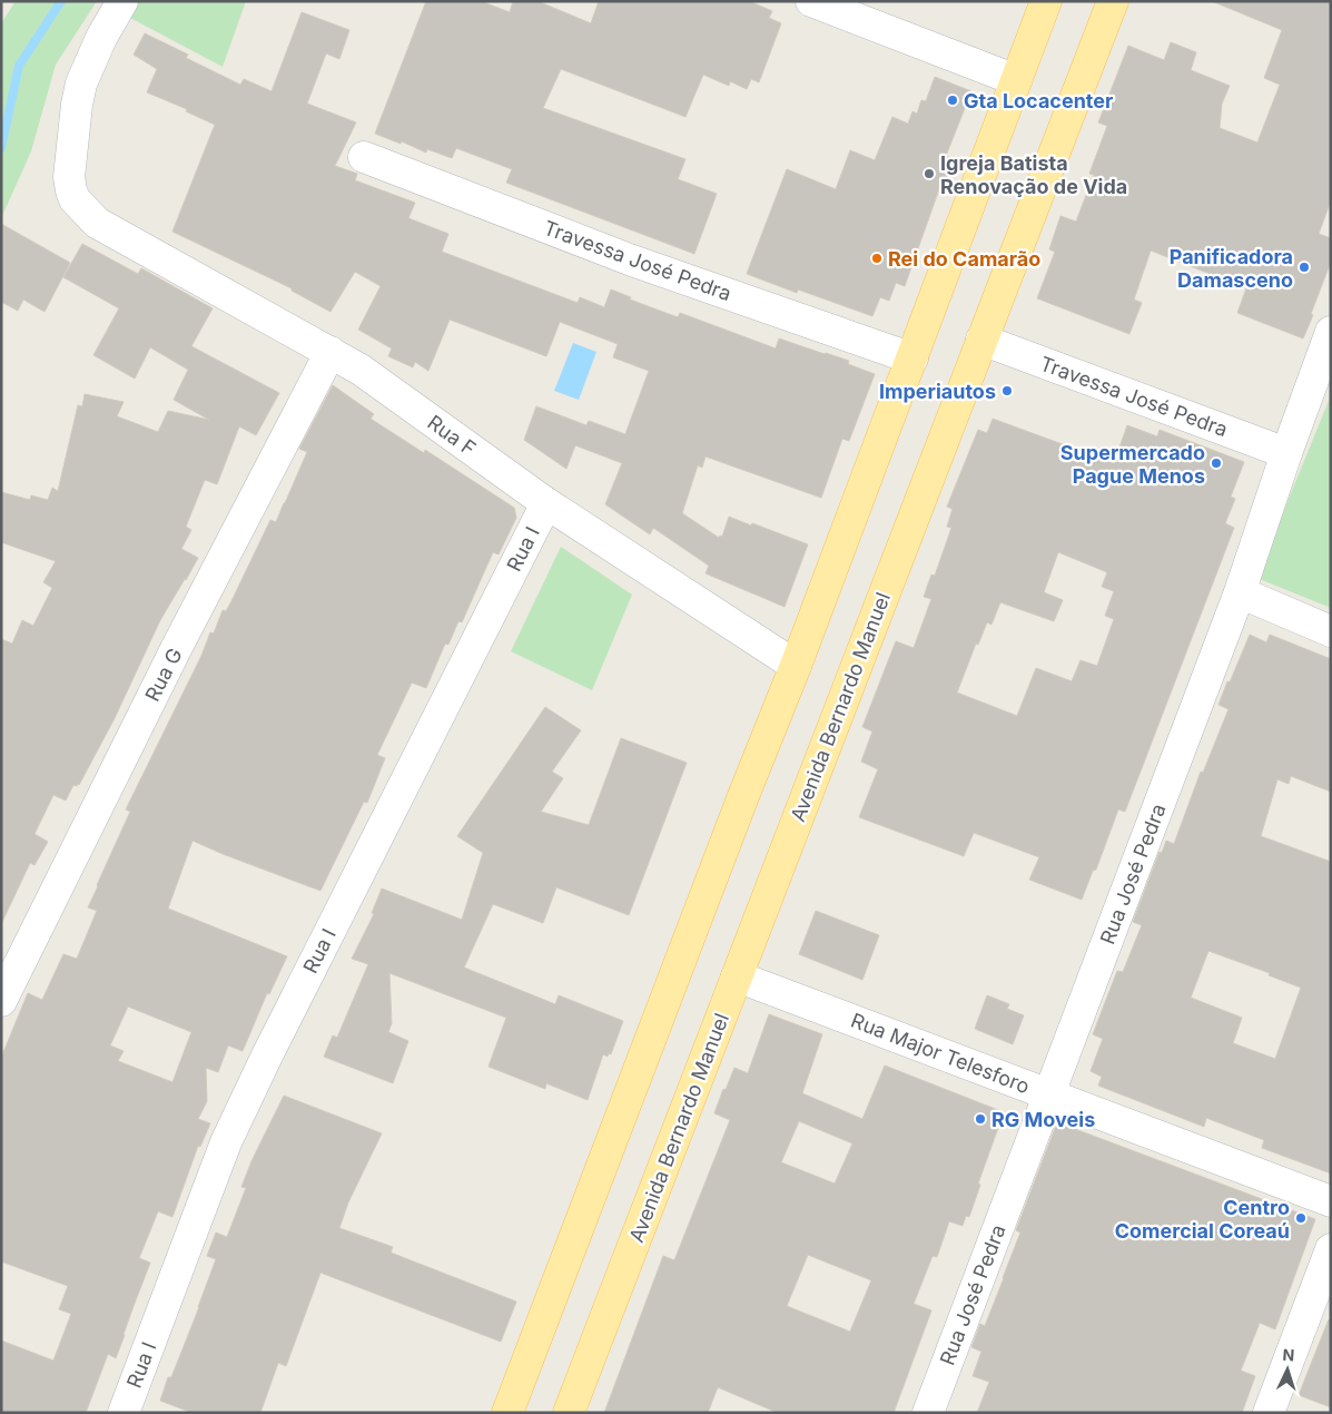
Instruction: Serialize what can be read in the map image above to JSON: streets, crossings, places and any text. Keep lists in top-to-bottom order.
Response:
{
  "streets": {
    "main road": ["Avenida Bernardo Manuel"],
    "street": [
      "Travessa José Pedra",
      "Rua F",
      "Rua I",
      "Rua G",
      "Rua José Pedra",
      "Rua Major Telesforo"
    ]
  },
  "crossings": [
    ["Travessa José Pedra", "Avenida Bernardo Manuel"],
    ["Travessa José Pedra", "Rua José Pedra"],
    ["Rua F", "Rua I"],
    ["Rua F", "Rua G"],
    ["Avenida Bernardo Manuel", "Rua Major Telesforo"],
    ["Rua José Pedra", "Rua Major Telesforo"]
  ],
  "places": [
    "Gta Locacenter",
    "Igreja Batista Renovação de Vida",
    "Rei do Camarão",
    "Panificadora Damasceno",
    "Imperiautos",
    "Supermercado Pague Menos",
    "RG Moveis",
    "Centro Comercial Coreaú"
  ],
  "north": "top"
}
